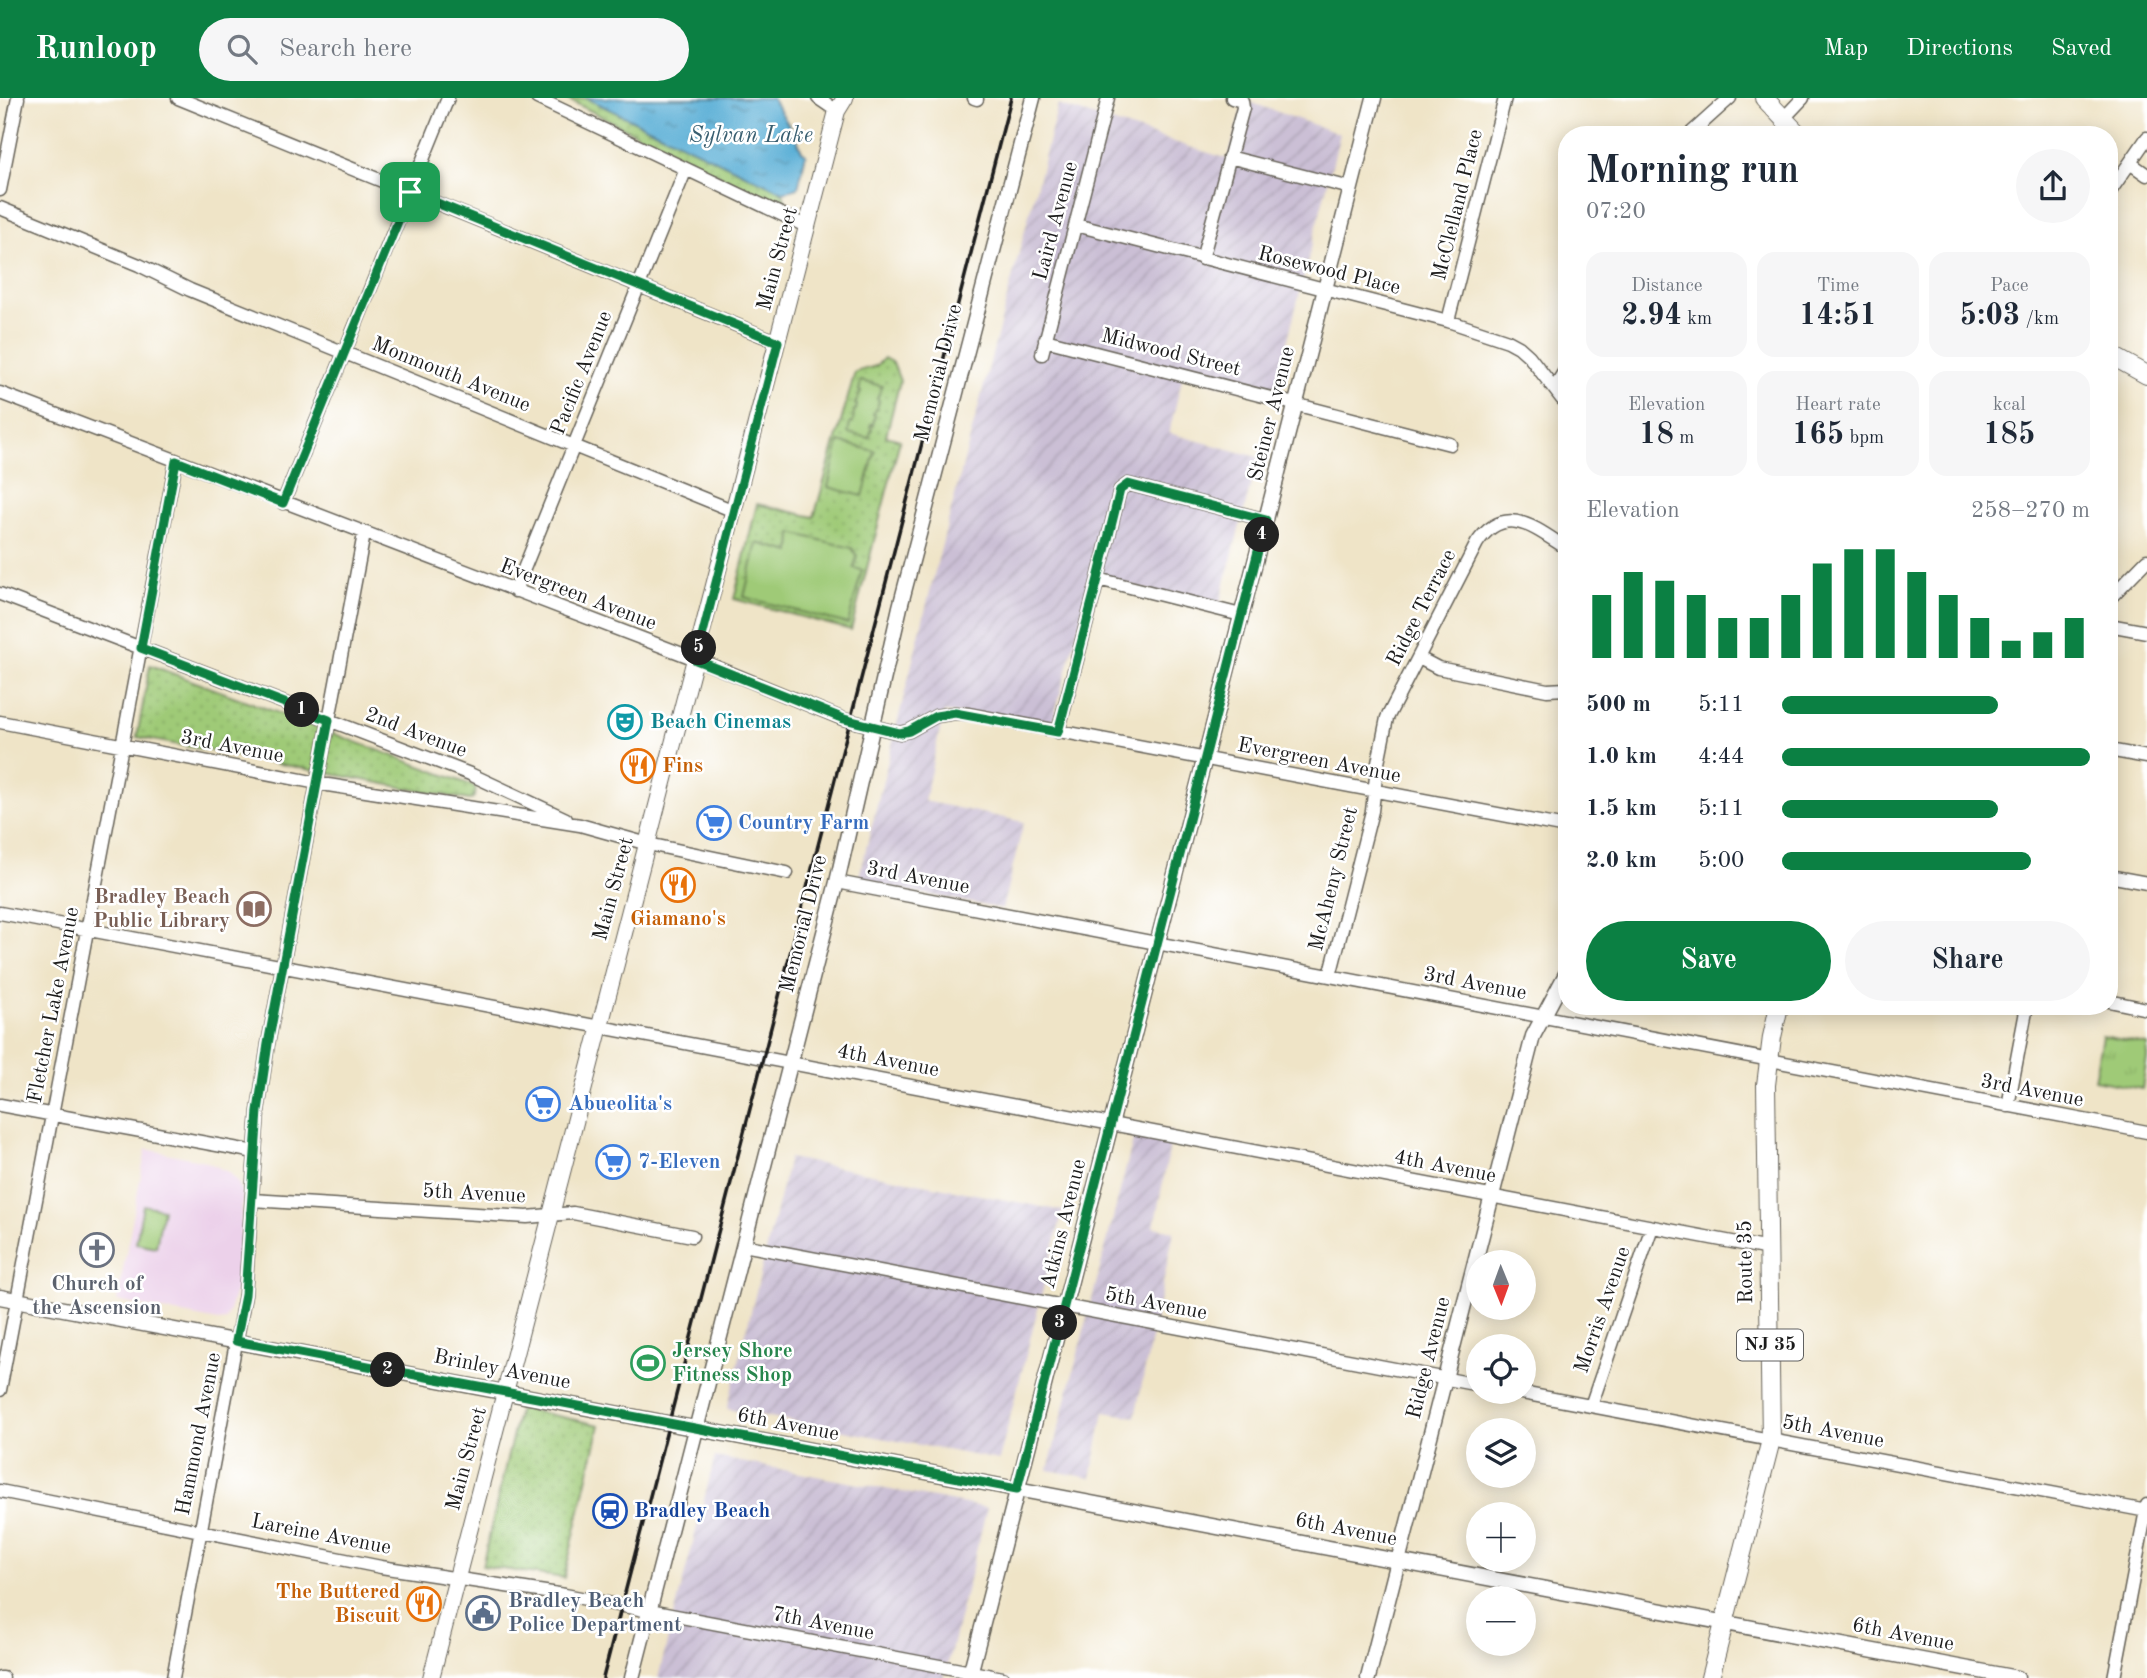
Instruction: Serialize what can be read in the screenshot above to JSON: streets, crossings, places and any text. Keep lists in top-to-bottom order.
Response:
{
  "streets": {
    "main road": ["Main Street", "Route 35", "NJ 35"],
    "street": [
      "McClelland Place",
      "Laird Avenue",
      "Rosewood Place",
      "Midwood Street",
      "Pacific Avenue",
      "Memorial Drive",
      "Monmouth Avenue",
      "Steiner Avenue",
      "Evergreen Avenue",
      "Ridge Terrace",
      "2nd Avenue",
      "3rd Avenue",
      "McAheny Street",
      "Fletcher Lake Avenue",
      "4th Avenue",
      "5th Avenue",
      "Atkins Avenue",
      "Morris Avenue",
      "Ridge Avenue",
      "Brinley Avenue",
      "6th Avenue",
      "Hammond Avenue",
      "Lareine Avenue",
      "7th Avenue"
    ]
  },
  "crossings": [
    ["McClelland Place", "Rosewood Place"],
    ["Laird Avenue", "Rosewood Place"],
    ["Laird Avenue", "Midwood Street"],
    ["Main Street", "Monmouth Avenue"],
    ["Main Street", "Evergreen Avenue"],
    ["Main Street", "3rd Avenue"],
    ["Main Street", "4th Avenue"],
    ["Main Street", "5th Avenue"],
    ["Main Street", "Brinley Avenue"],
    ["Main Street", "Lareine Avenue"],
    ["Rosewood Place", "Steiner Avenue"],
    ["Midwood Street", "Steiner Avenue"],
    ["Pacific Avenue", "Monmouth Avenue"],
    ["Pacific Avenue", "Evergreen Avenue"],
    ["Memorial Drive", "Evergreen Avenue"],
    ["Memorial Drive", "3rd Avenue"],
    ["Memorial Drive", "4th Avenue"],
    ["Memorial Drive", "5th Avenue"],
    ["Memorial Drive", "6th Avenue"],
    ["Memorial Drive", "Lareine Avenue"],
    ["Memorial Drive", "7th Avenue"],
    ["Steiner Avenue", "Evergreen Avenue"],
    ["Steiner Avenue", "3rd Avenue"],
    ["Steiner Avenue", "Atkins Avenue"],
    ["Evergreen Avenue", "Ridge Terrace"],
    ["Evergreen Avenue", "McAheny Street"],
    ["Evergreen Avenue", "Fletcher Lake Avenue"],
    ["Evergreen Avenue", "Hammond Avenue"],
    ["Ridge Terrace", "McAheny Street"],
    ["2nd Avenue", "3rd Avenue"],
    ["2nd Avenue", "Fletcher Lake Avenue"],
    ["2nd Avenue", "Hammond Avenue"],
    ["3rd Avenue", "McAheny Street"],
    ["3rd Avenue", "Fletcher Lake Avenue"],
    ["3rd Avenue", "Atkins Avenue"],
    ["3rd Avenue", "Route 35"],
    ["3rd Avenue", "Ridge Avenue"],
    ["3rd Avenue", "Hammond Avenue"],
    ["Fletcher Lake Avenue", "4th Avenue"],
    ["Fletcher Lake Avenue", "Brinley Avenue"],
    ["4th Avenue", "Atkins Avenue"],
    ["4th Avenue", "Route 35"],
    ["4th Avenue", "Morris Avenue"],
    ["4th Avenue", "Ridge Avenue"],
    ["4th Avenue", "Hammond Avenue"],
    ["5th Avenue", "Atkins Avenue"],
    ["5th Avenue", "Route 35"],
    ["5th Avenue", "Morris Avenue"],
    ["5th Avenue", "Ridge Avenue"],
    ["5th Avenue", "Hammond Avenue"],
    ["Atkins Avenue", "6th Avenue"],
    ["Atkins Avenue", "7th Avenue"],
    ["Route 35", "6th Avenue"],
    ["Ridge Avenue", "6th Avenue"],
    ["Brinley Avenue", "6th Avenue"],
    ["Brinley Avenue", "Hammond Avenue"],
    ["Hammond Avenue", "Lareine Avenue"],
    ["Lareine Avenue", "7th Avenue"]
  ],
  "water": ["Sylvan Lake"],
  "places": {
    "theatre": ["Beach Cinemas"],
    "restaurant": ["Fins", "Giamano's", "The Buttered Biscuit"],
    "supermarket": ["Country Farm", "Abueolita's", "7-Eleven"],
    "library": ["Bradley Beach Public Library"],
    "church": ["Church of the Ascension"],
    "sports": ["Jersey Shore Fitness Shop"],
    "station": ["Bradley Beach"],
    "public building": ["Bradley Beach Police Department"]
  },
  "north": "bottom",
  "page": {
    "header": "Runloop",
    "search": "Search here",
    "nav": ["Map", "Directions", "Saved"],
    "heading": ["Morning run", "07:20"],
    "stats": [
      ["Distance", "2.94 km"],
      ["Time", "14:51"],
      ["Pace", "5:03 /km"],
      ["Elevation", "18 m"],
      ["Heart rate", "165 bpm"],
      ["kcal", "185"]
    ],
    "chart": ["Elevation", "258–270 m"],
    "pins": [
      "4",
      "5",
      "1",
      "3",
      "2"
    ],
    "list": [
      {
        "name": "500 m",
        "note": "5:11"
      },
      {
        "name": "1.0 km",
        "note": "4:44"
      },
      {
        "name": "1.5 km",
        "note": "5:11"
      },
      {
        "name": "2.0 km",
        "note": "5:00"
      }
    ],
    "buttons": ["Save", "Share"],
    "map_buttons": ["+", "−"]
  }
}
